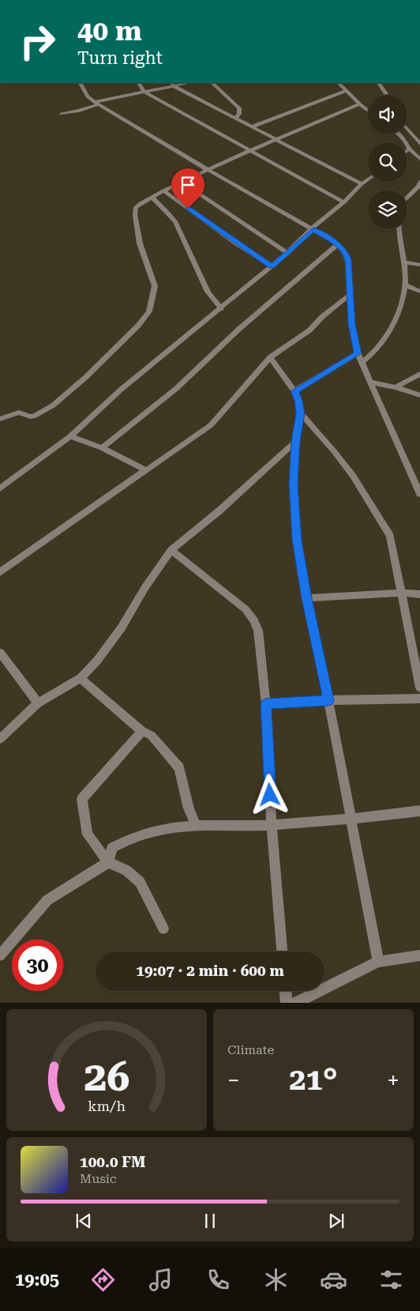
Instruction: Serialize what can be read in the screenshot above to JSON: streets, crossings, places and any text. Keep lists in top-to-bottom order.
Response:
{
  "page": {
    "turn": ["40 m", "Turn right"],
    "limit": "30",
    "trip": "19:07 · 2 min · 600 m",
    "tile": "Climate",
    "heat": ["−", "21°", "+"],
    "song": ["100.0 FM", "Music"],
    "tabs": "19:05",
    "gauge": ["26", "km/h"]
  }
}
